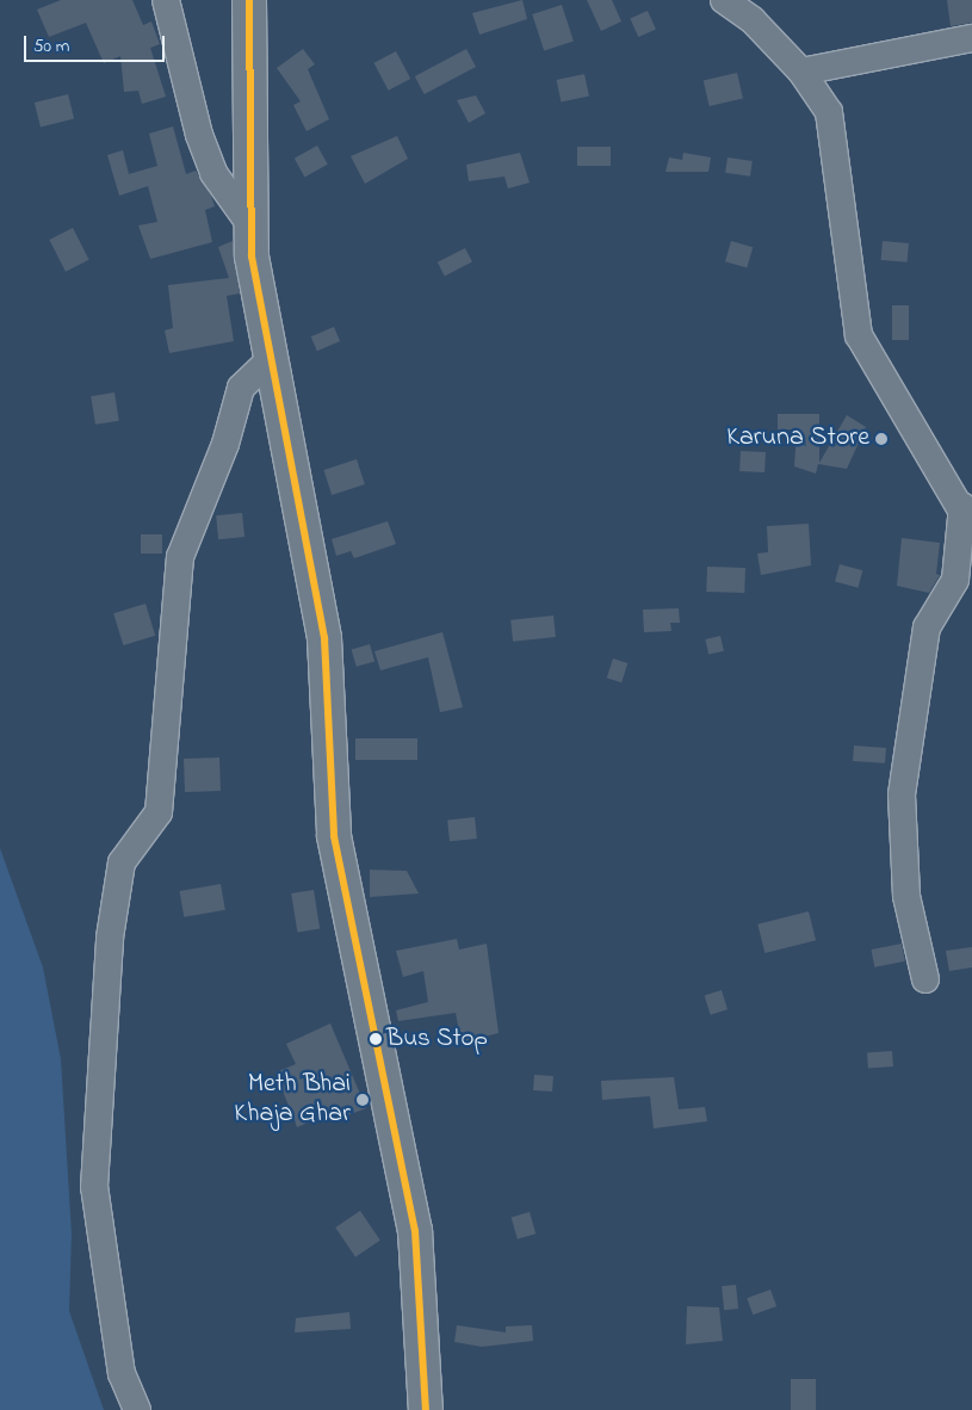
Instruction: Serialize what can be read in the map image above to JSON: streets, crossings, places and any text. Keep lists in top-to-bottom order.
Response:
{
  "places": ["Karuna Store", "Bus Stop", "Meth Bhai Khaja Ghar"],
  "scale_bar": "50 m"
}
